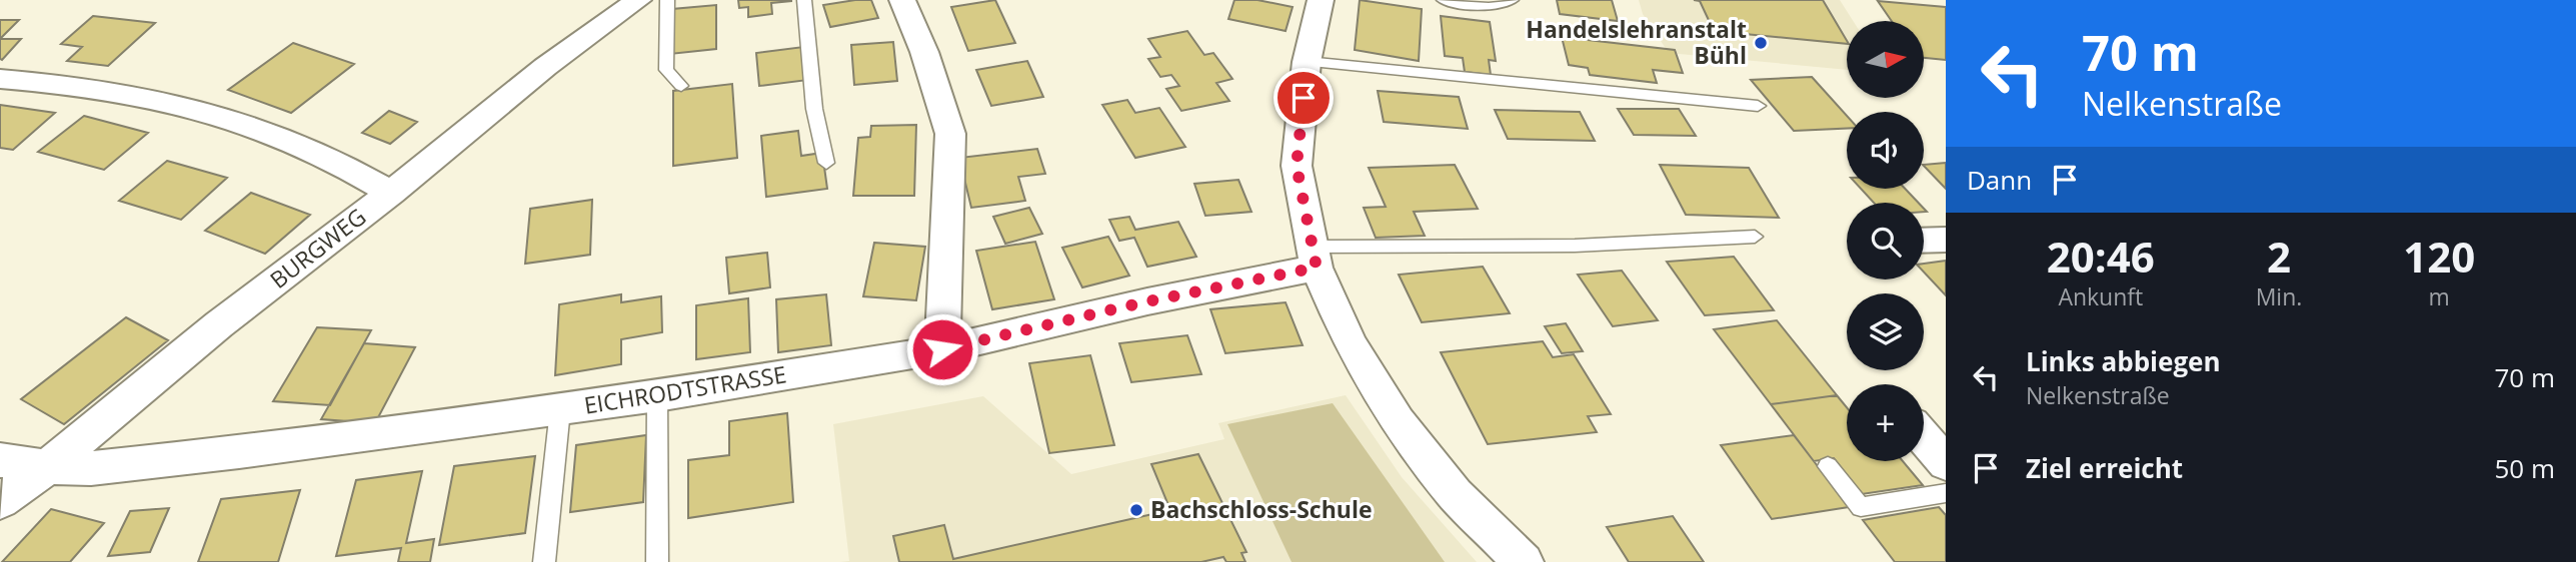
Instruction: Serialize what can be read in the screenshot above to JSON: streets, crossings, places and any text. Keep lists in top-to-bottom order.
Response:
{
  "streets": {
    "street": ["BURGWEG", "EICHRODTSTRASSE"]
  },
  "crossings": [
    ["BURGWEG", "EICHRODTSTRASSE"]
  ],
  "places": ["Handelslehranstalt Bühl", "Bachschloss-Schule"],
  "north": "right",
  "page": {
    "turn": ["70 m", "Nelkenstraße"],
    "map_buttons": "+",
    "then": "Dann",
    "eta": [
      "20:46",
      "Ankunft",
      "2",
      "Min.",
      "120",
      "m"
    ],
    "list": [
      {
        "name": "Links abbiegen",
        "note": "Nelkenstraße",
        "value": "70 m"
      },
      {
        "name": "Ziel erreicht",
        "value": "50 m"
      }
    ]
  }
}
